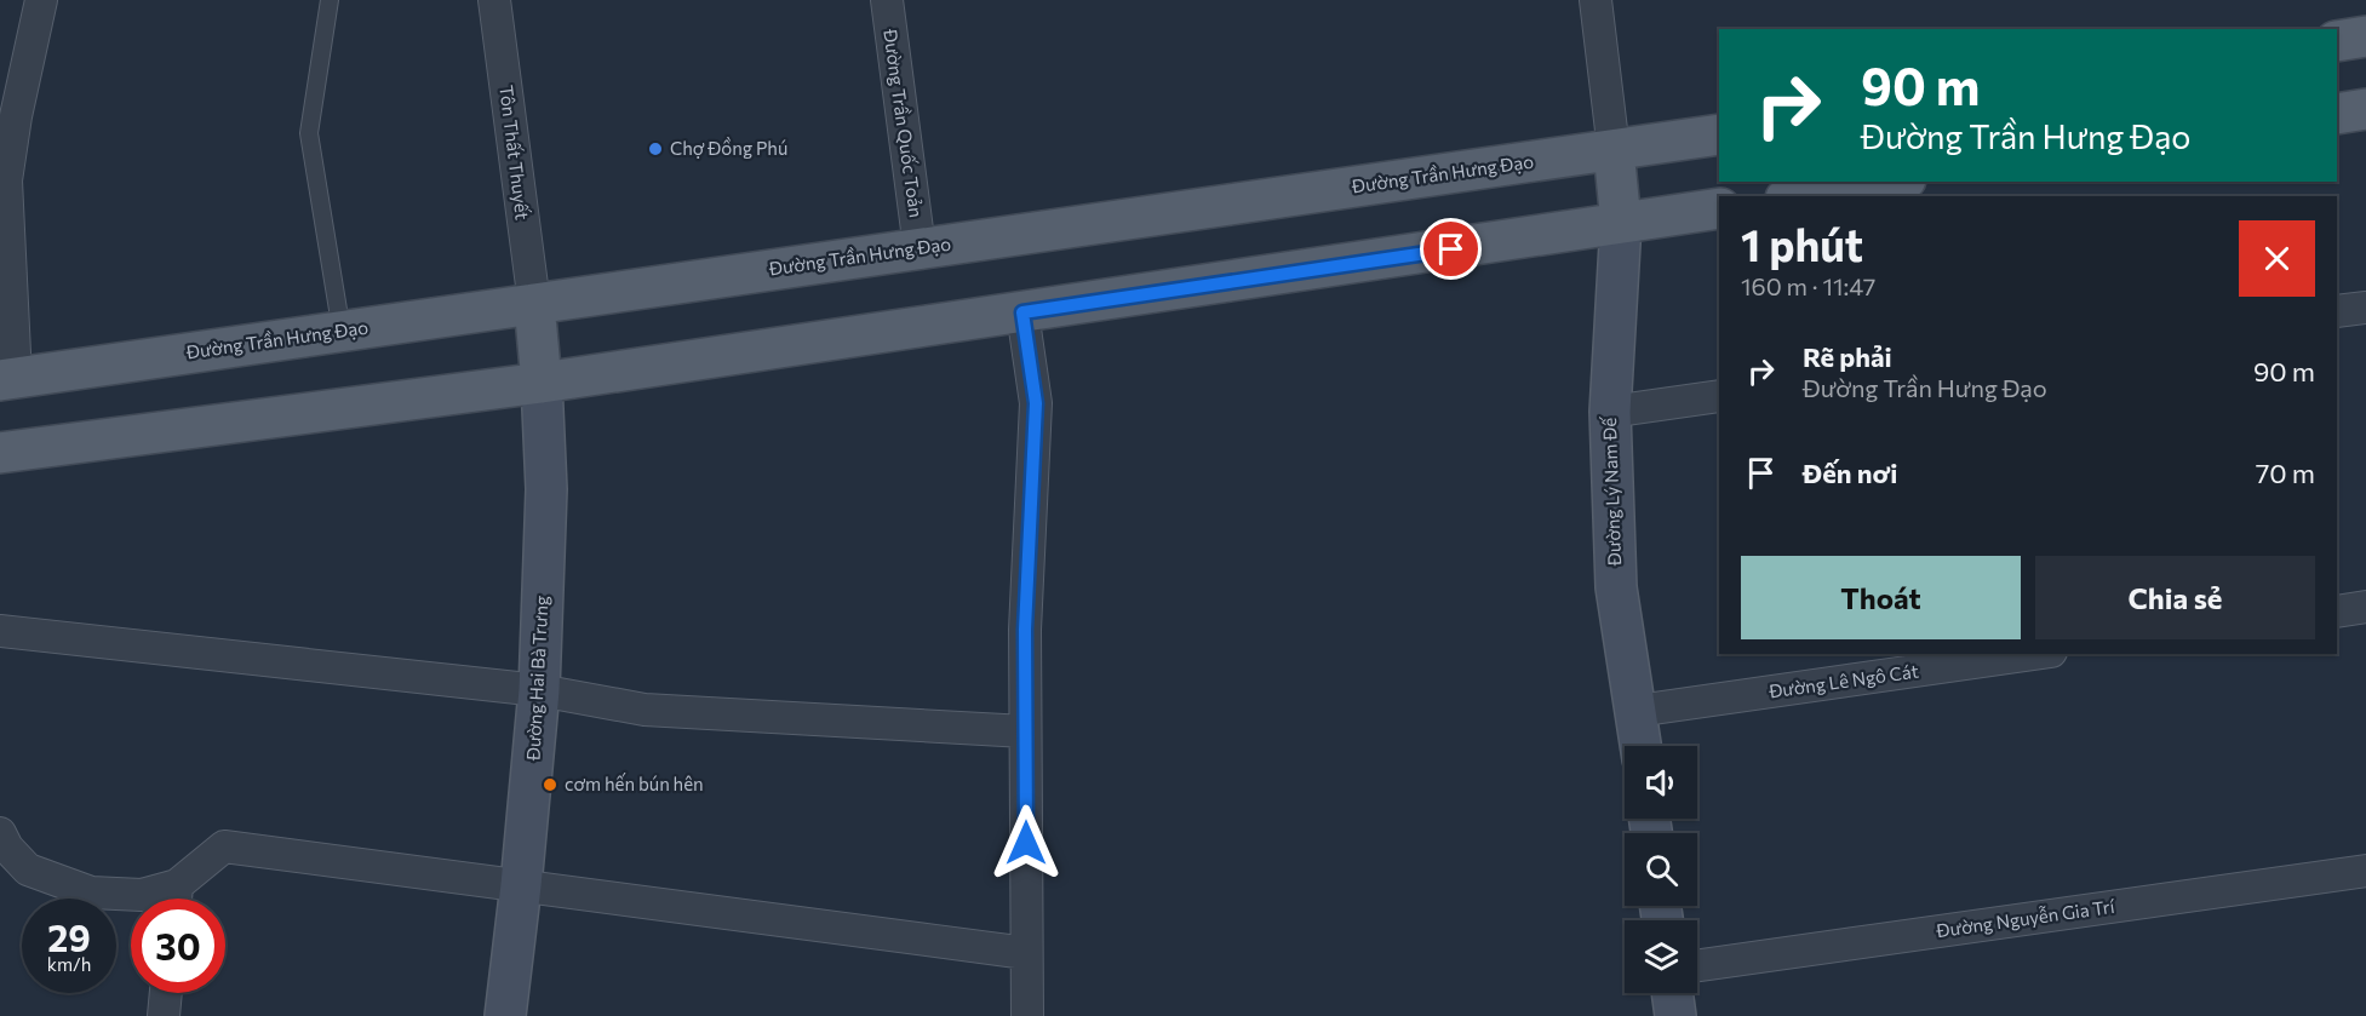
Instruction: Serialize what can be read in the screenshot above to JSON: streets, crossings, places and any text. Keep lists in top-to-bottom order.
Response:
{
  "streets": {
    "main road": ["Đường Trần Hưng Đạo"],
    "street": [
      "Đường Trần Quốc Toản",
      "Tôn Thất Thuyết",
      "Đường Lý Nam Đế",
      "Đường Hai Bà Trưng",
      "Đường Lê Ngô Cát",
      "Đường Nguyễn Gia Trí"
    ]
  },
  "crossings": [
    ["Đường Trần Quốc Toản", "Đường Trần Hưng Đạo"],
    ["Tôn Thất Thuyết", "Đường Trần Hưng Đạo"],
    ["Đường Lý Nam Đế", "Đường Lê Ngô Cát"]
  ],
  "places": ["Chợ Đồng Phú", "cơm hến bún hên"],
  "page": {
    "turn": ["90 m", "Đường Trần Hưng Đạo"],
    "heading": ["1 phút", "160 m · 11:47"],
    "list": [
      {
        "name": "Rẽ phải",
        "note": "Đường Trần Hưng Đạo",
        "value": "90 m"
      },
      {
        "name": "Đến nơi",
        "value": "70 m"
      }
    ],
    "buttons": ["Thoát", "Chia sẻ"],
    "speed": "29 km/h",
    "limit": "30"
  }
}
